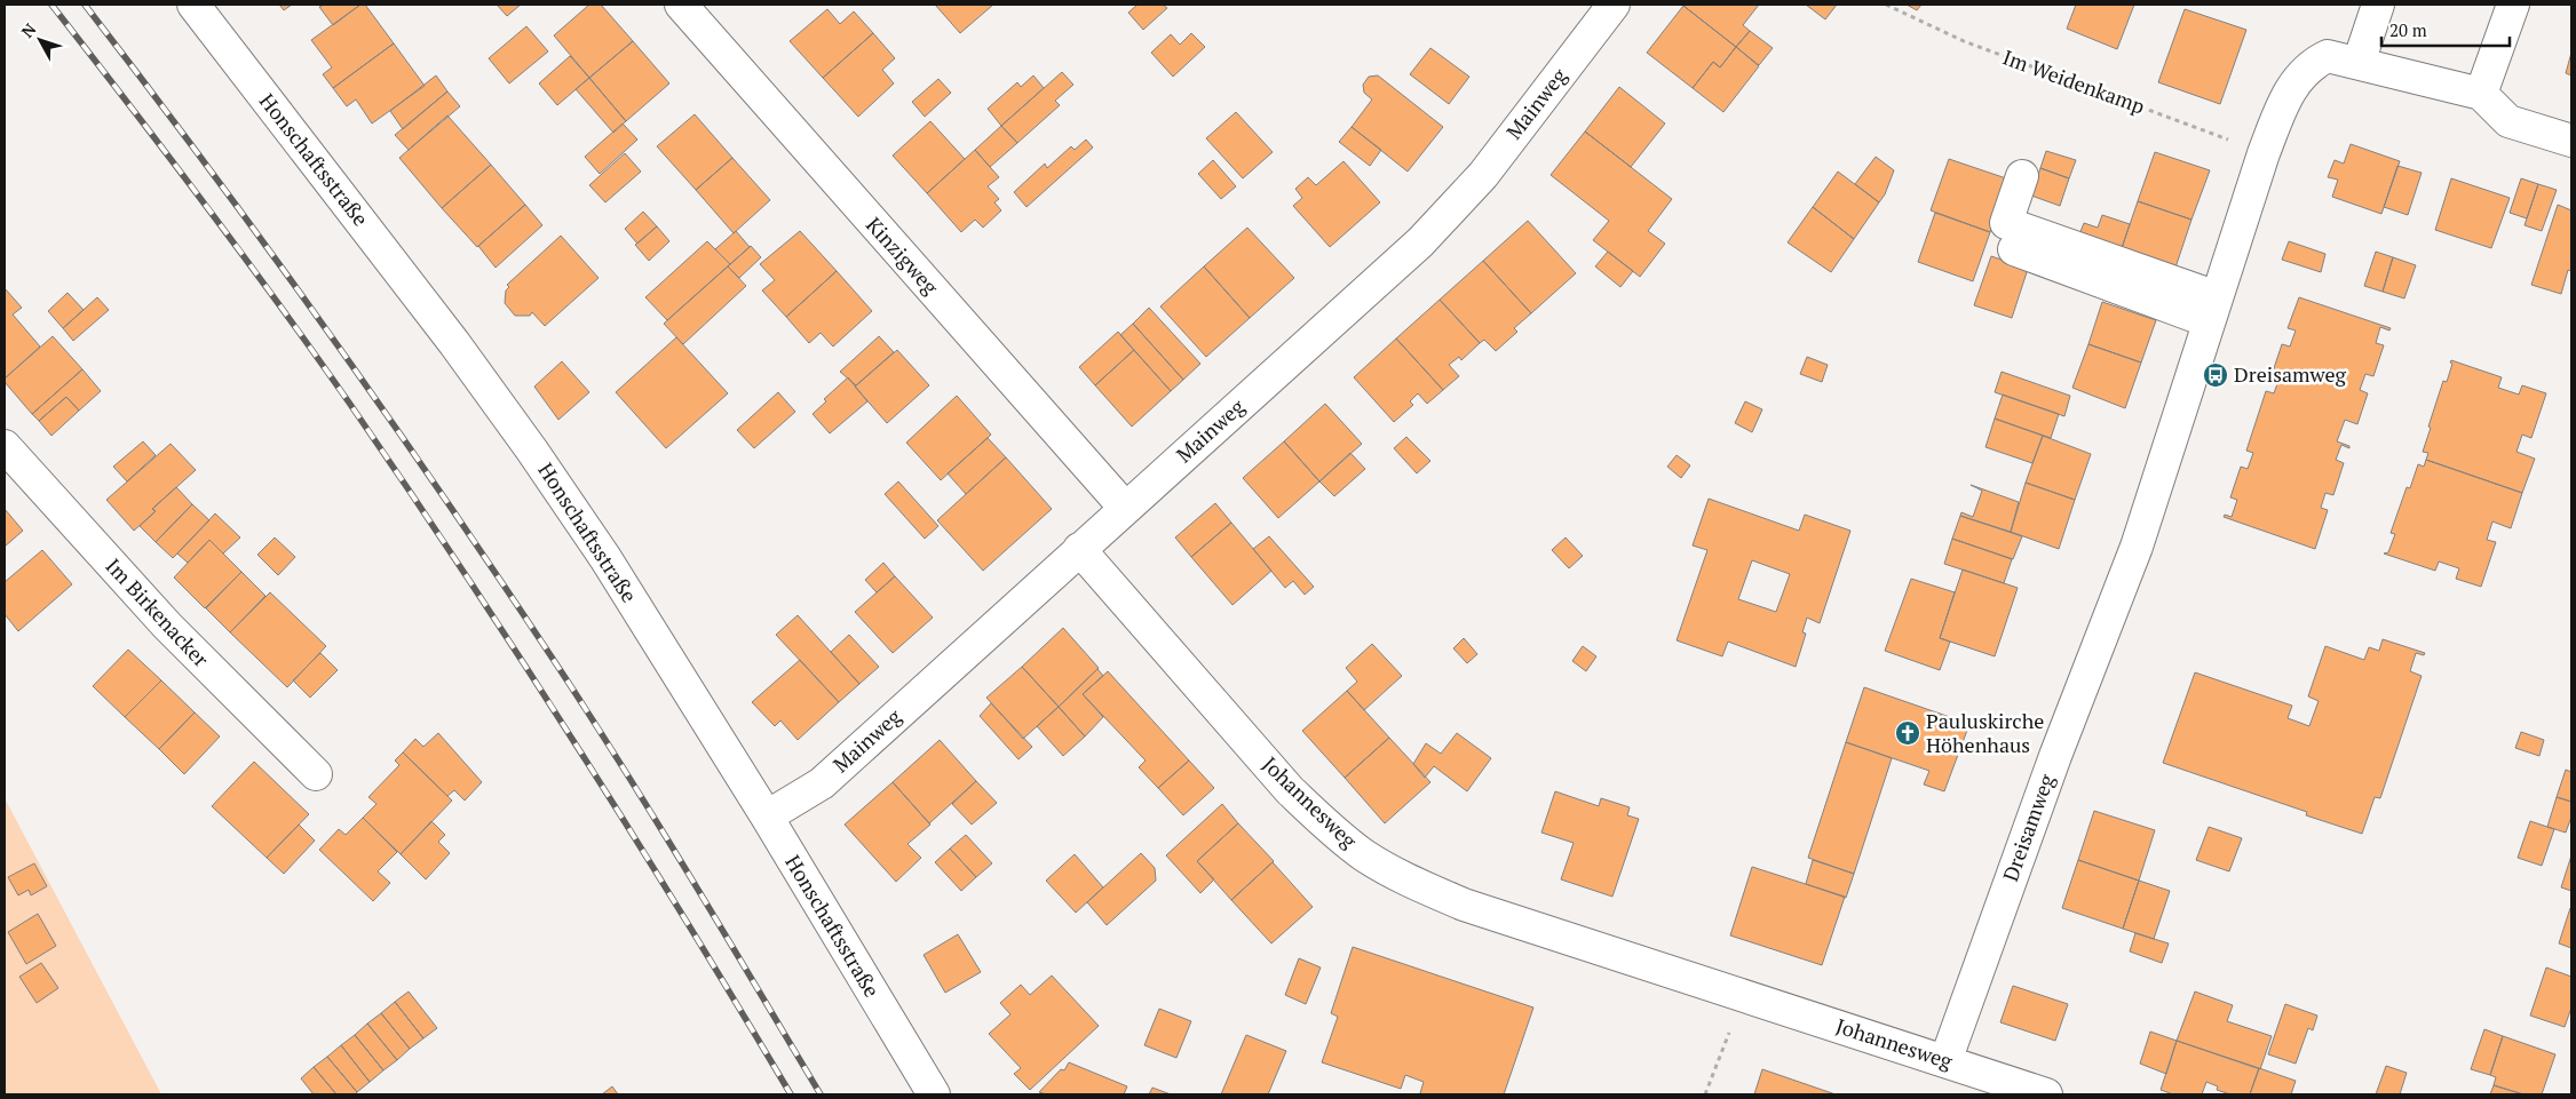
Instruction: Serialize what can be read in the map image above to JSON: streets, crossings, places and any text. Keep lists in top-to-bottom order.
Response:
{
  "streets": {
    "street": [
      "Mainweg",
      "Honschaftsstraße",
      "Kinzigweg",
      "Im Birkenacker",
      "Johannesweg",
      "Dreisamweg"
    ],
    "path": ["Im Weidenkamp"]
  },
  "crossings": [
    ["Im Weidenkamp", "Dreisamweg"],
    ["Mainweg", "Honschaftsstraße"],
    ["Mainweg", "Kinzigweg"],
    ["Mainweg", "Johannesweg"],
    ["Johannesweg", "Dreisamweg"]
  ],
  "places": {
    "bus stop": ["Dreisamweg"],
    "church": ["Pauluskirche Höhenhaus"]
  },
  "scale_bar": "20 m",
  "north": "top left"
}
